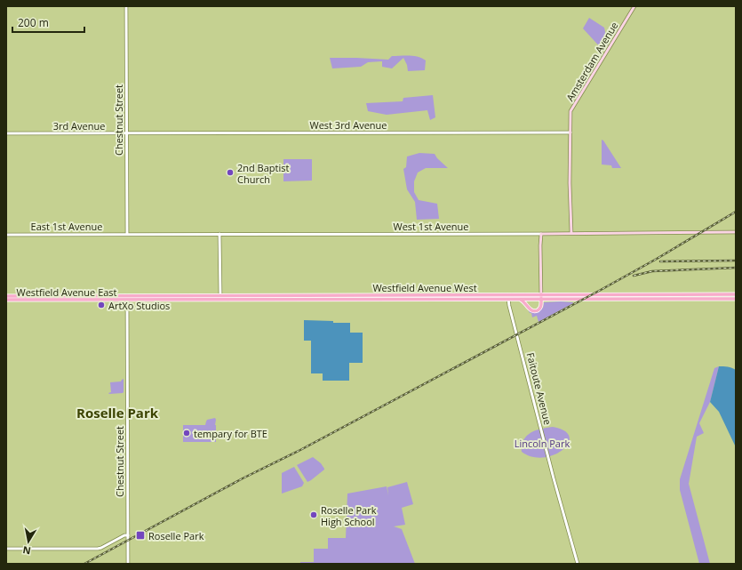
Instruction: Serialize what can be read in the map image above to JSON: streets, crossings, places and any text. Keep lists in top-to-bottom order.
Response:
{
  "streets": {
    "main road": [
      "Amsterdam Avenue",
      "West 1st Avenue",
      "Westfield Avenue West",
      "Westfield Avenue East"
    ],
    "street": [
      "Chestnut Street",
      "West 3rd Avenue",
      "3rd Avenue",
      "East 1st Avenue",
      "Faitoute Avenue"
    ]
  },
  "crossings": [
    ["Amsterdam Avenue", "West 3rd Avenue"],
    ["Amsterdam Avenue", "West 1st Avenue"],
    ["Chestnut Street", "West 3rd Avenue"],
    ["Chestnut Street", "3rd Avenue"],
    ["Chestnut Street", "East 1st Avenue"],
    ["Chestnut Street", "West 1st Avenue"],
    ["Chestnut Street", "Westfield Avenue West"],
    ["Chestnut Street", "Westfield Avenue East"],
    ["West 3rd Avenue", "3rd Avenue"],
    ["East 1st Avenue", "West 1st Avenue"],
    ["Westfield Avenue West", "Westfield Avenue East"],
    ["Westfield Avenue West", "Faitoute Avenue"]
  ],
  "districts": ["Roselle Park"],
  "parks": ["Lincoln Park"],
  "places": {
    "other": [
      "2nd Baptist Church",
      "ArtXo Studios",
      "tempary for BTE",
      "Roselle Park High School"
    ],
    "transit": ["Roselle Park"]
  },
  "scale_bar": "200 m",
  "north": "bottom"
}
